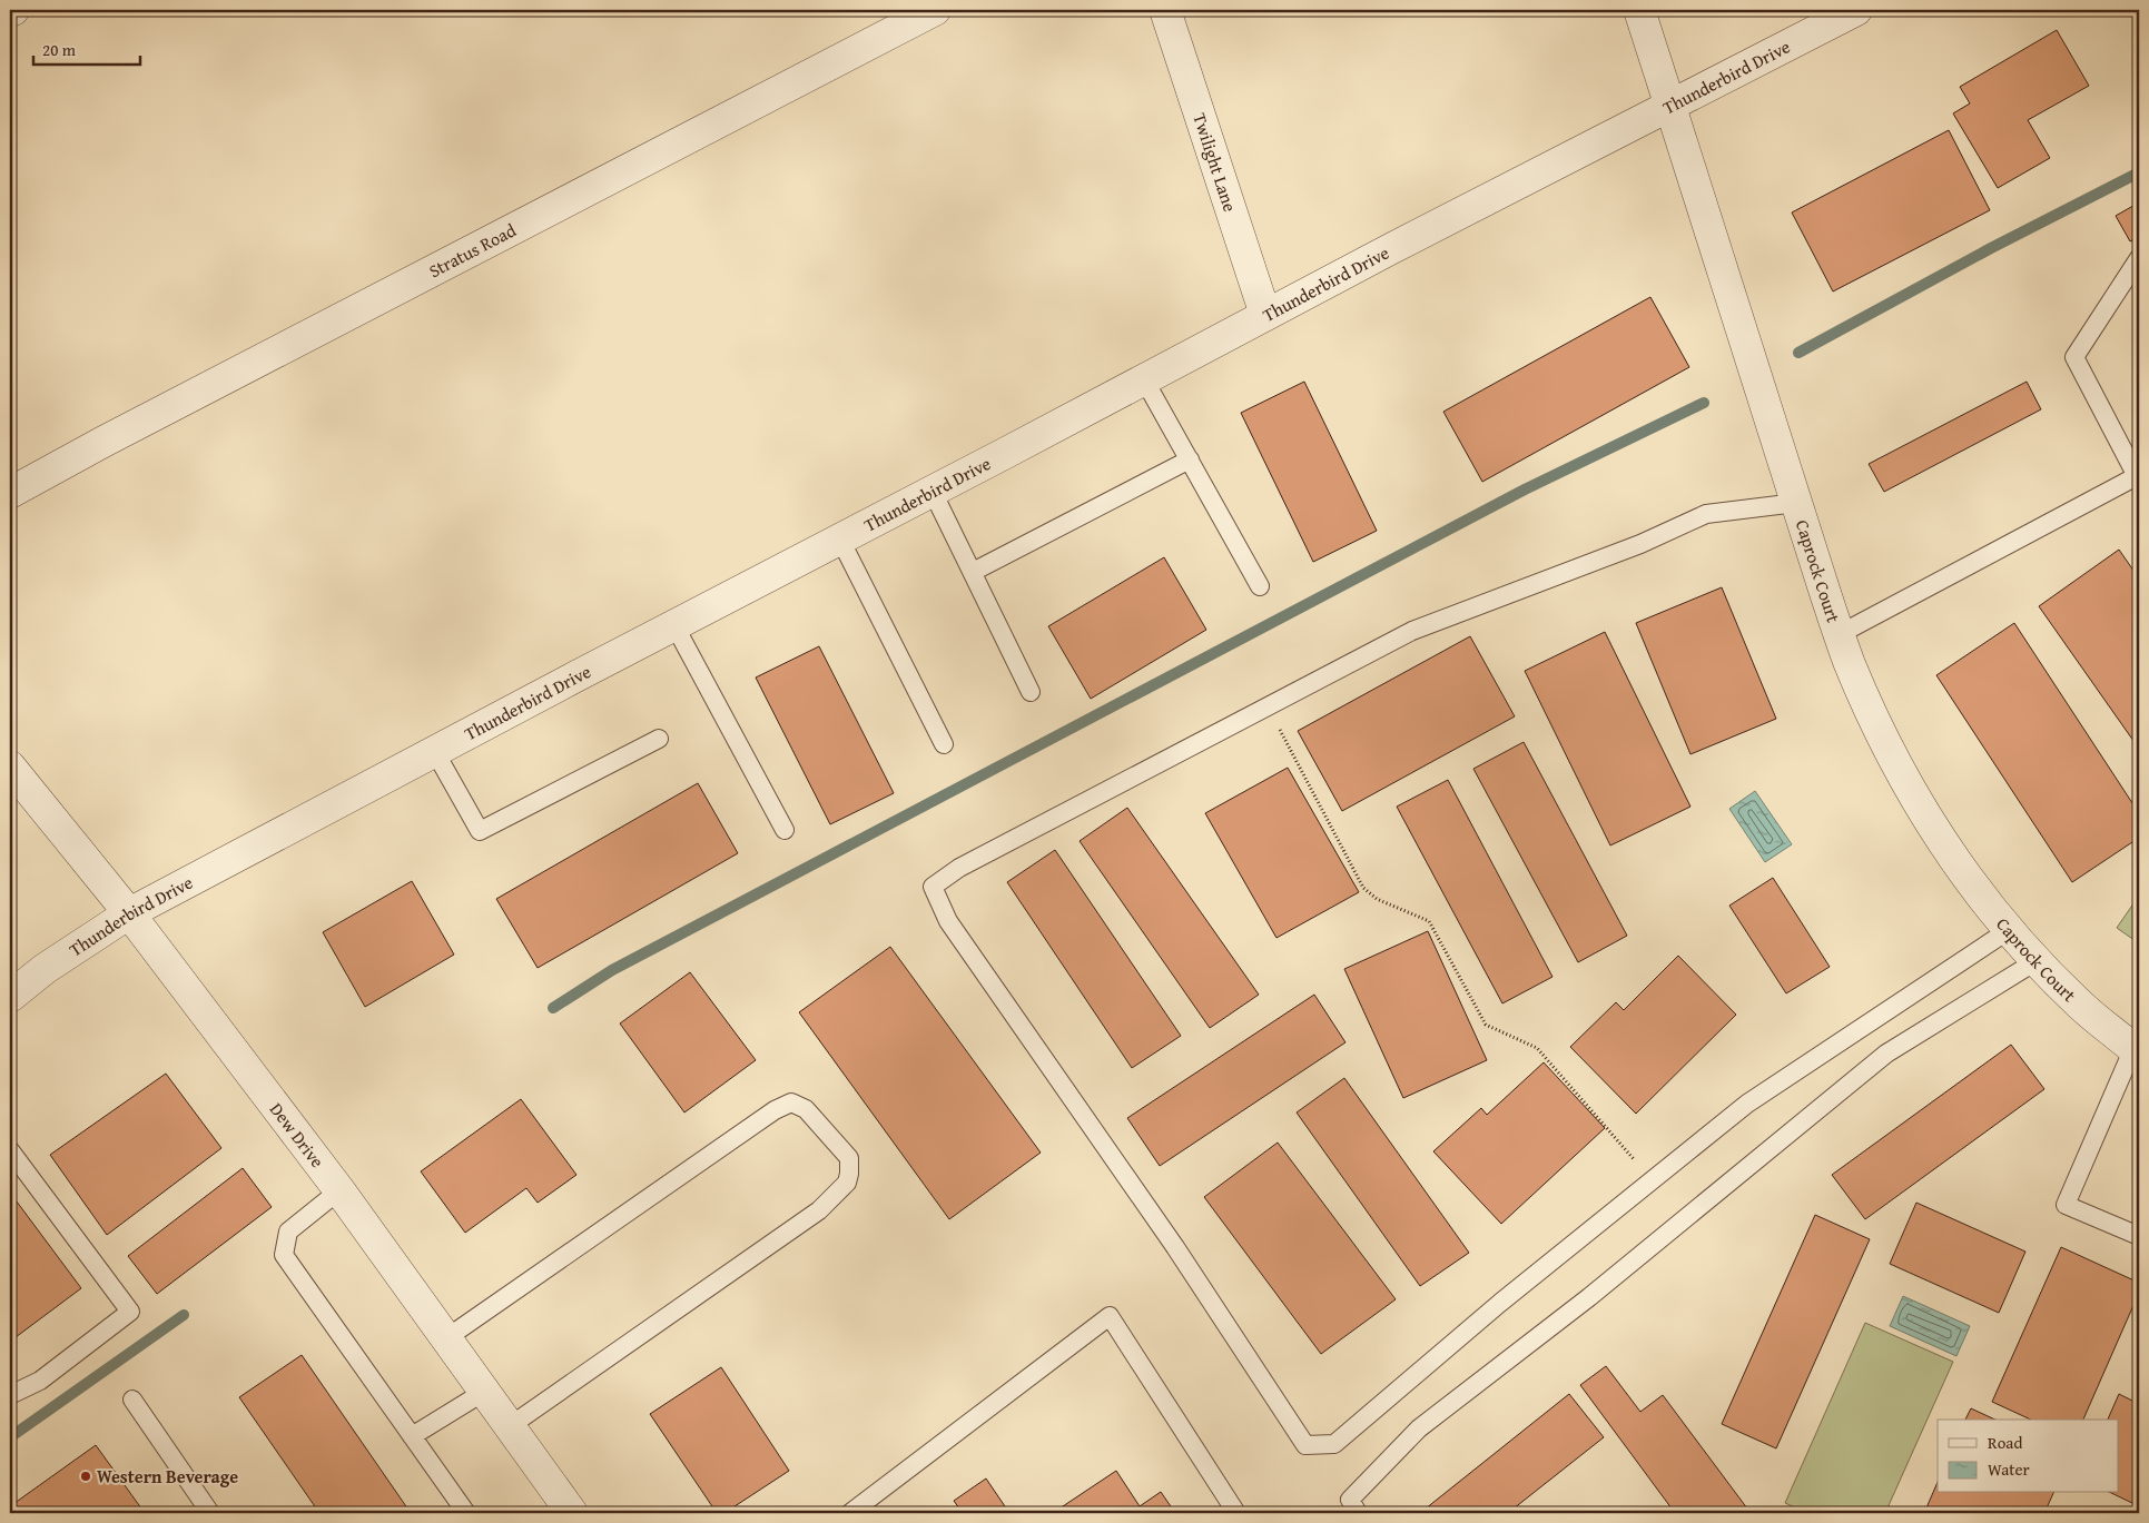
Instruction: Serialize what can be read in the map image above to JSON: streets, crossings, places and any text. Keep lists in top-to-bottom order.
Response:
{
  "streets": {
    "street": [
      "Thunderbird Drive",
      "Twilight Lane",
      "Stratus Road",
      "Caprock Court",
      "Dew Drive"
    ]
  },
  "crossings": [
    ["Thunderbird Drive", "Twilight Lane"],
    ["Thunderbird Drive", "Caprock Court"],
    ["Thunderbird Drive", "Dew Drive"]
  ],
  "places": ["Western Beverage"],
  "legend": ["Road", "Water"],
  "scale_bar": "20 m"
}
